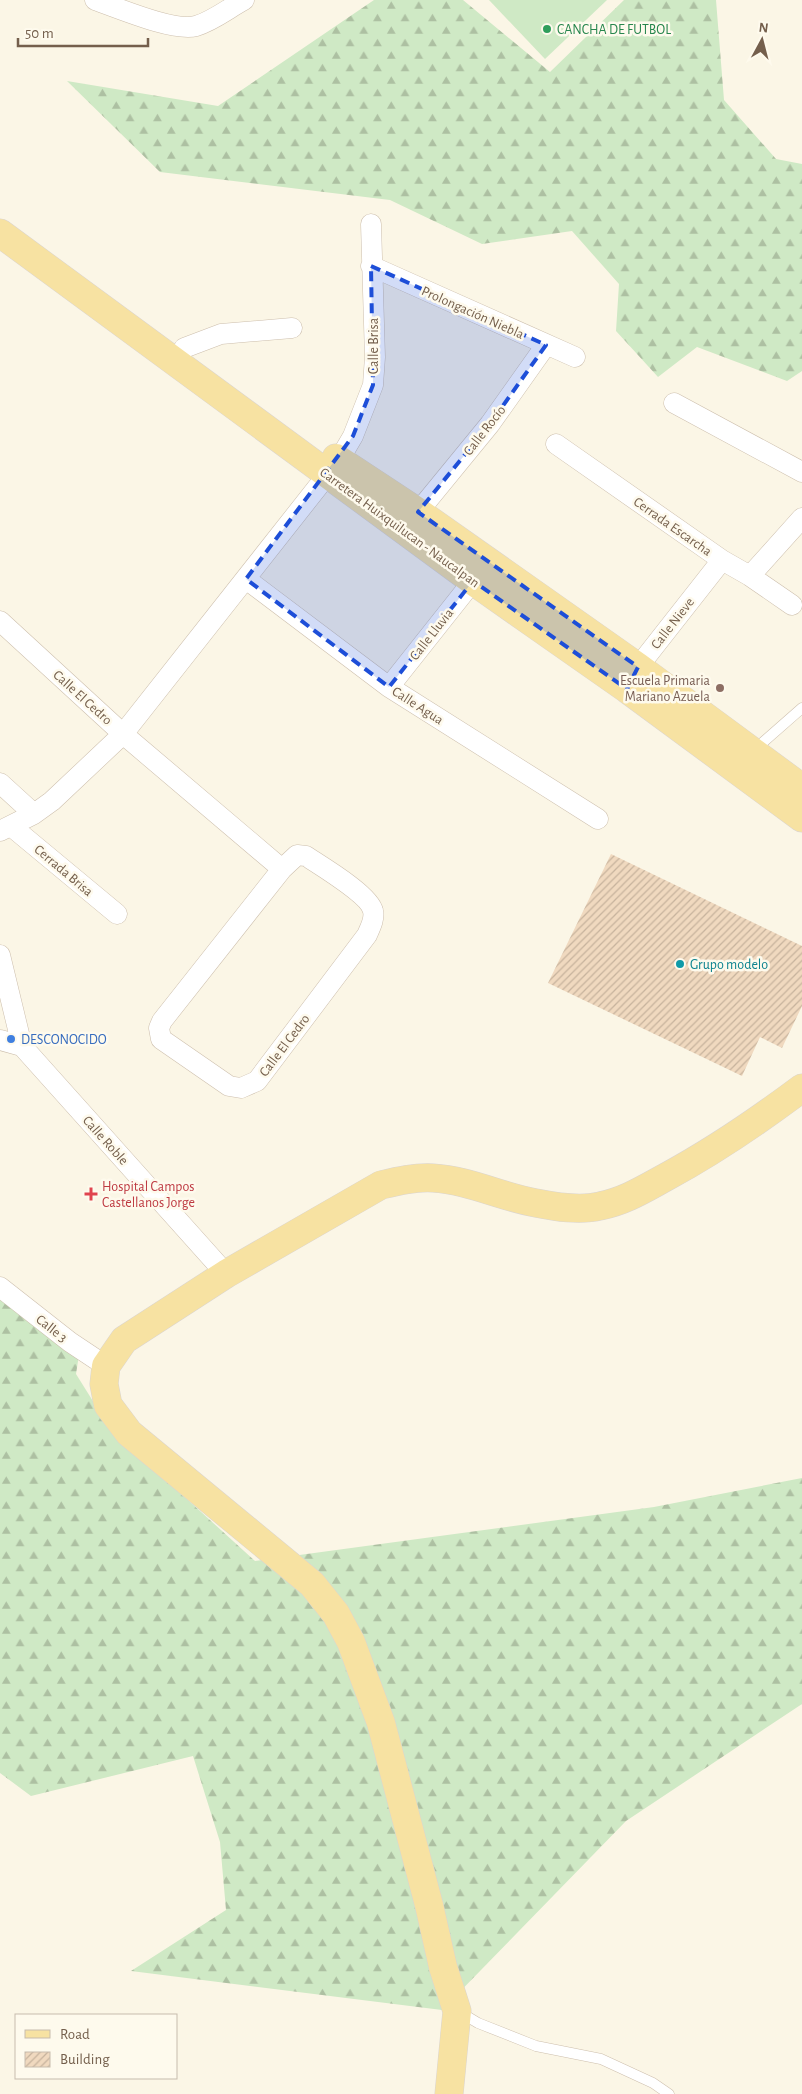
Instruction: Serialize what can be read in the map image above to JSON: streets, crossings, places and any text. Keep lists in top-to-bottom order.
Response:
{
  "streets": {
    "main road": ["Carretera Huixquilucan - Naucalpan"],
    "street": [
      "Prolongación Niebla",
      "Calle Brisa",
      "Calle Rocío",
      "Cerrada Escarcha",
      "Calle Nieve",
      "Calle Lluvia",
      "Calle El Cedro",
      "Calle Agua",
      "Cerrada Brisa",
      "Calle Roble",
      "Calle 3"
    ]
  },
  "crossings": [
    ["Prolongación Niebla", "Calle Brisa"],
    ["Prolongación Niebla", "Calle Rocío"],
    ["Calle Brisa", "Carretera Huixquilucan - Naucalpan"],
    ["Calle Brisa", "Calle El Cedro"],
    ["Calle Brisa", "Calle Agua"],
    ["Calle Brisa", "Cerrada Brisa"],
    ["Calle Rocío", "Carretera Huixquilucan - Naucalpan"],
    ["Cerrada Escarcha", "Calle Nieve"],
    ["Carretera Huixquilucan - Naucalpan", "Calle Nieve"],
    ["Carretera Huixquilucan - Naucalpan", "Calle Lluvia"],
    ["Calle Lluvia", "Calle Agua"]
  ],
  "places": {
    "other": [
      "CANCHA DE FUTBOL",
      "Escuela Primaria Mariano Azuela",
      "Grupo modelo",
      "DESCONOCIDO"
    ],
    "health": ["Hospital Campos Castellanos Jorge"]
  },
  "legend": ["Road", "Building"],
  "scale_bar": "50 m",
  "north": "top"
}
